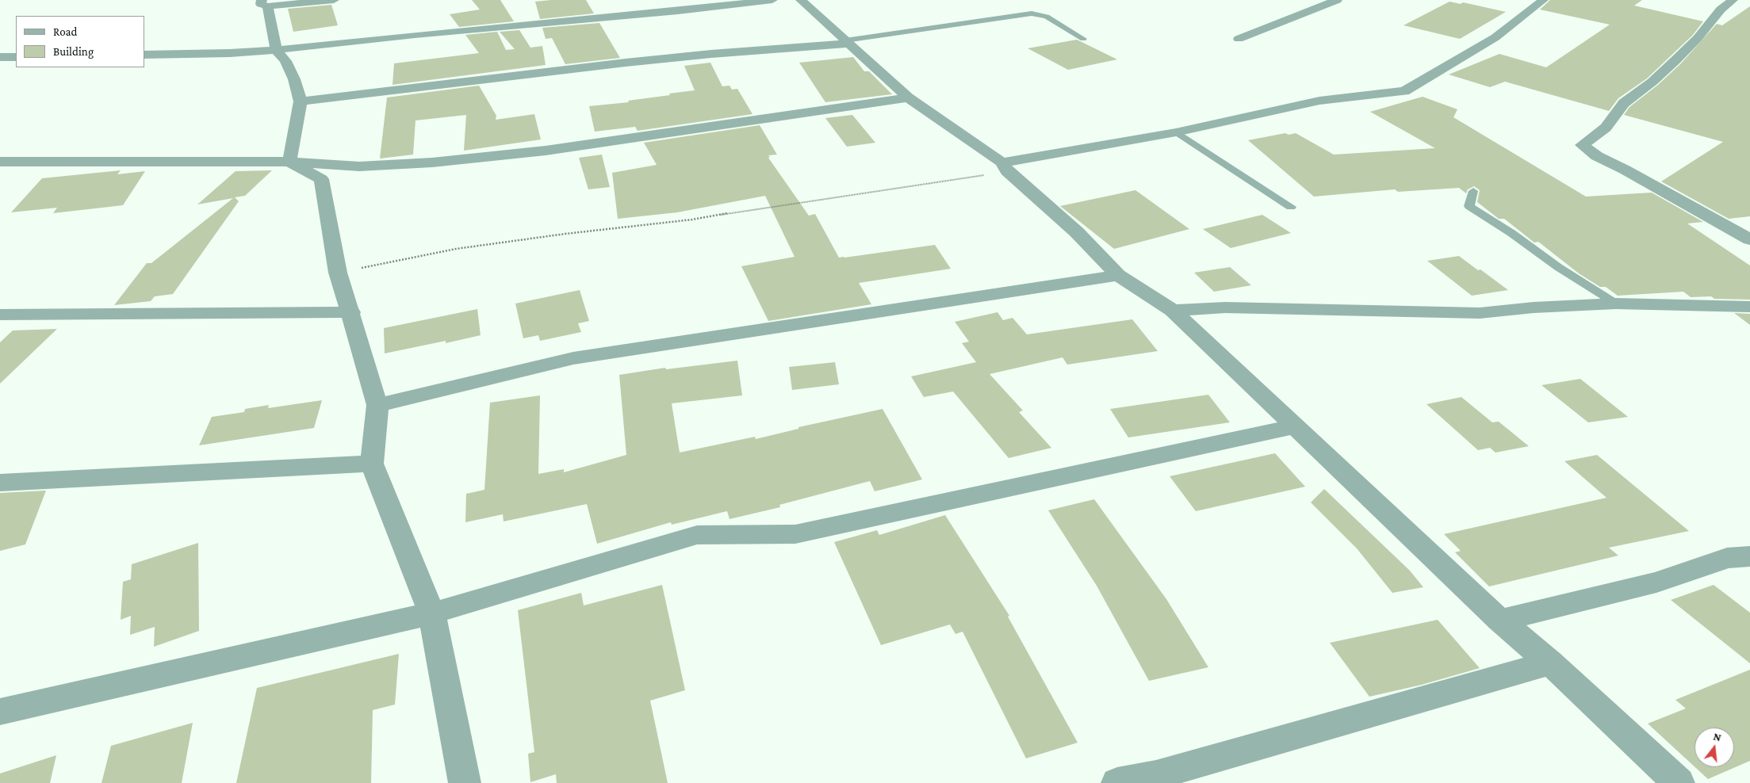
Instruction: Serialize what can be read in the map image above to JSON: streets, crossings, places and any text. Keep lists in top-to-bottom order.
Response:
{
  "legend": ["Road", "Building"],
  "north": "top"
}
